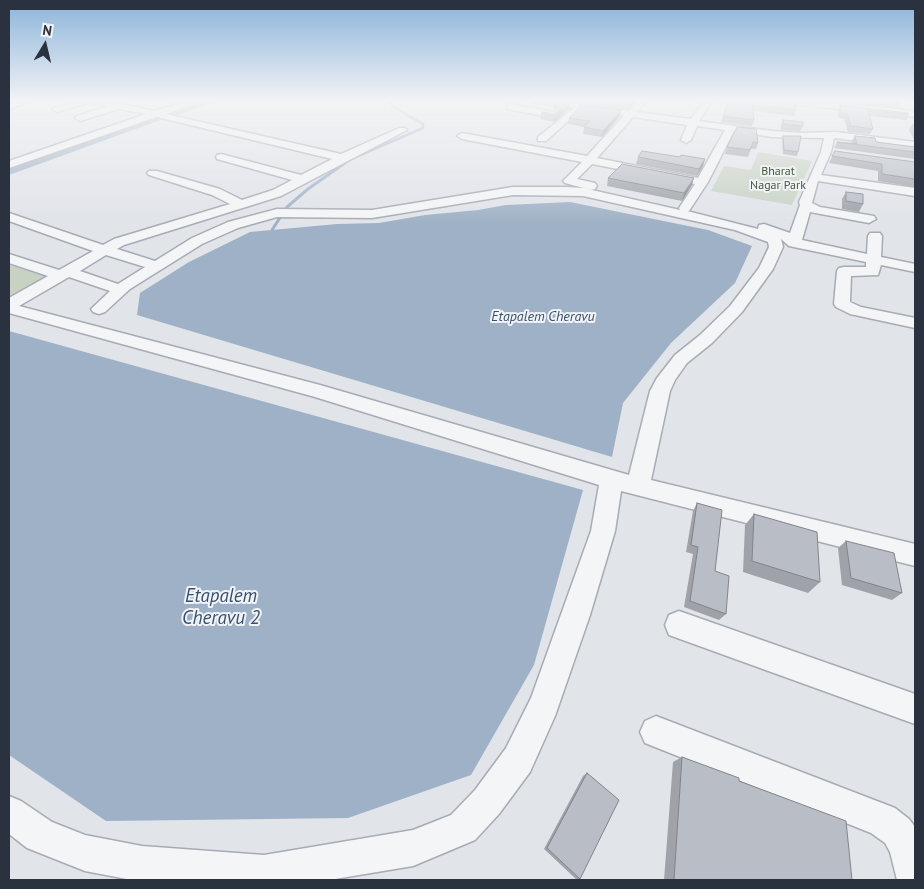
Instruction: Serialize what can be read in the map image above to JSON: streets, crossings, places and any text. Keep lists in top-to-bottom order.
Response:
{
  "water": ["Etapalem Cheravu", "Etapalem Cheravu 2"],
  "parks": ["Bharat Nagar Park"],
  "north": "top"
}
